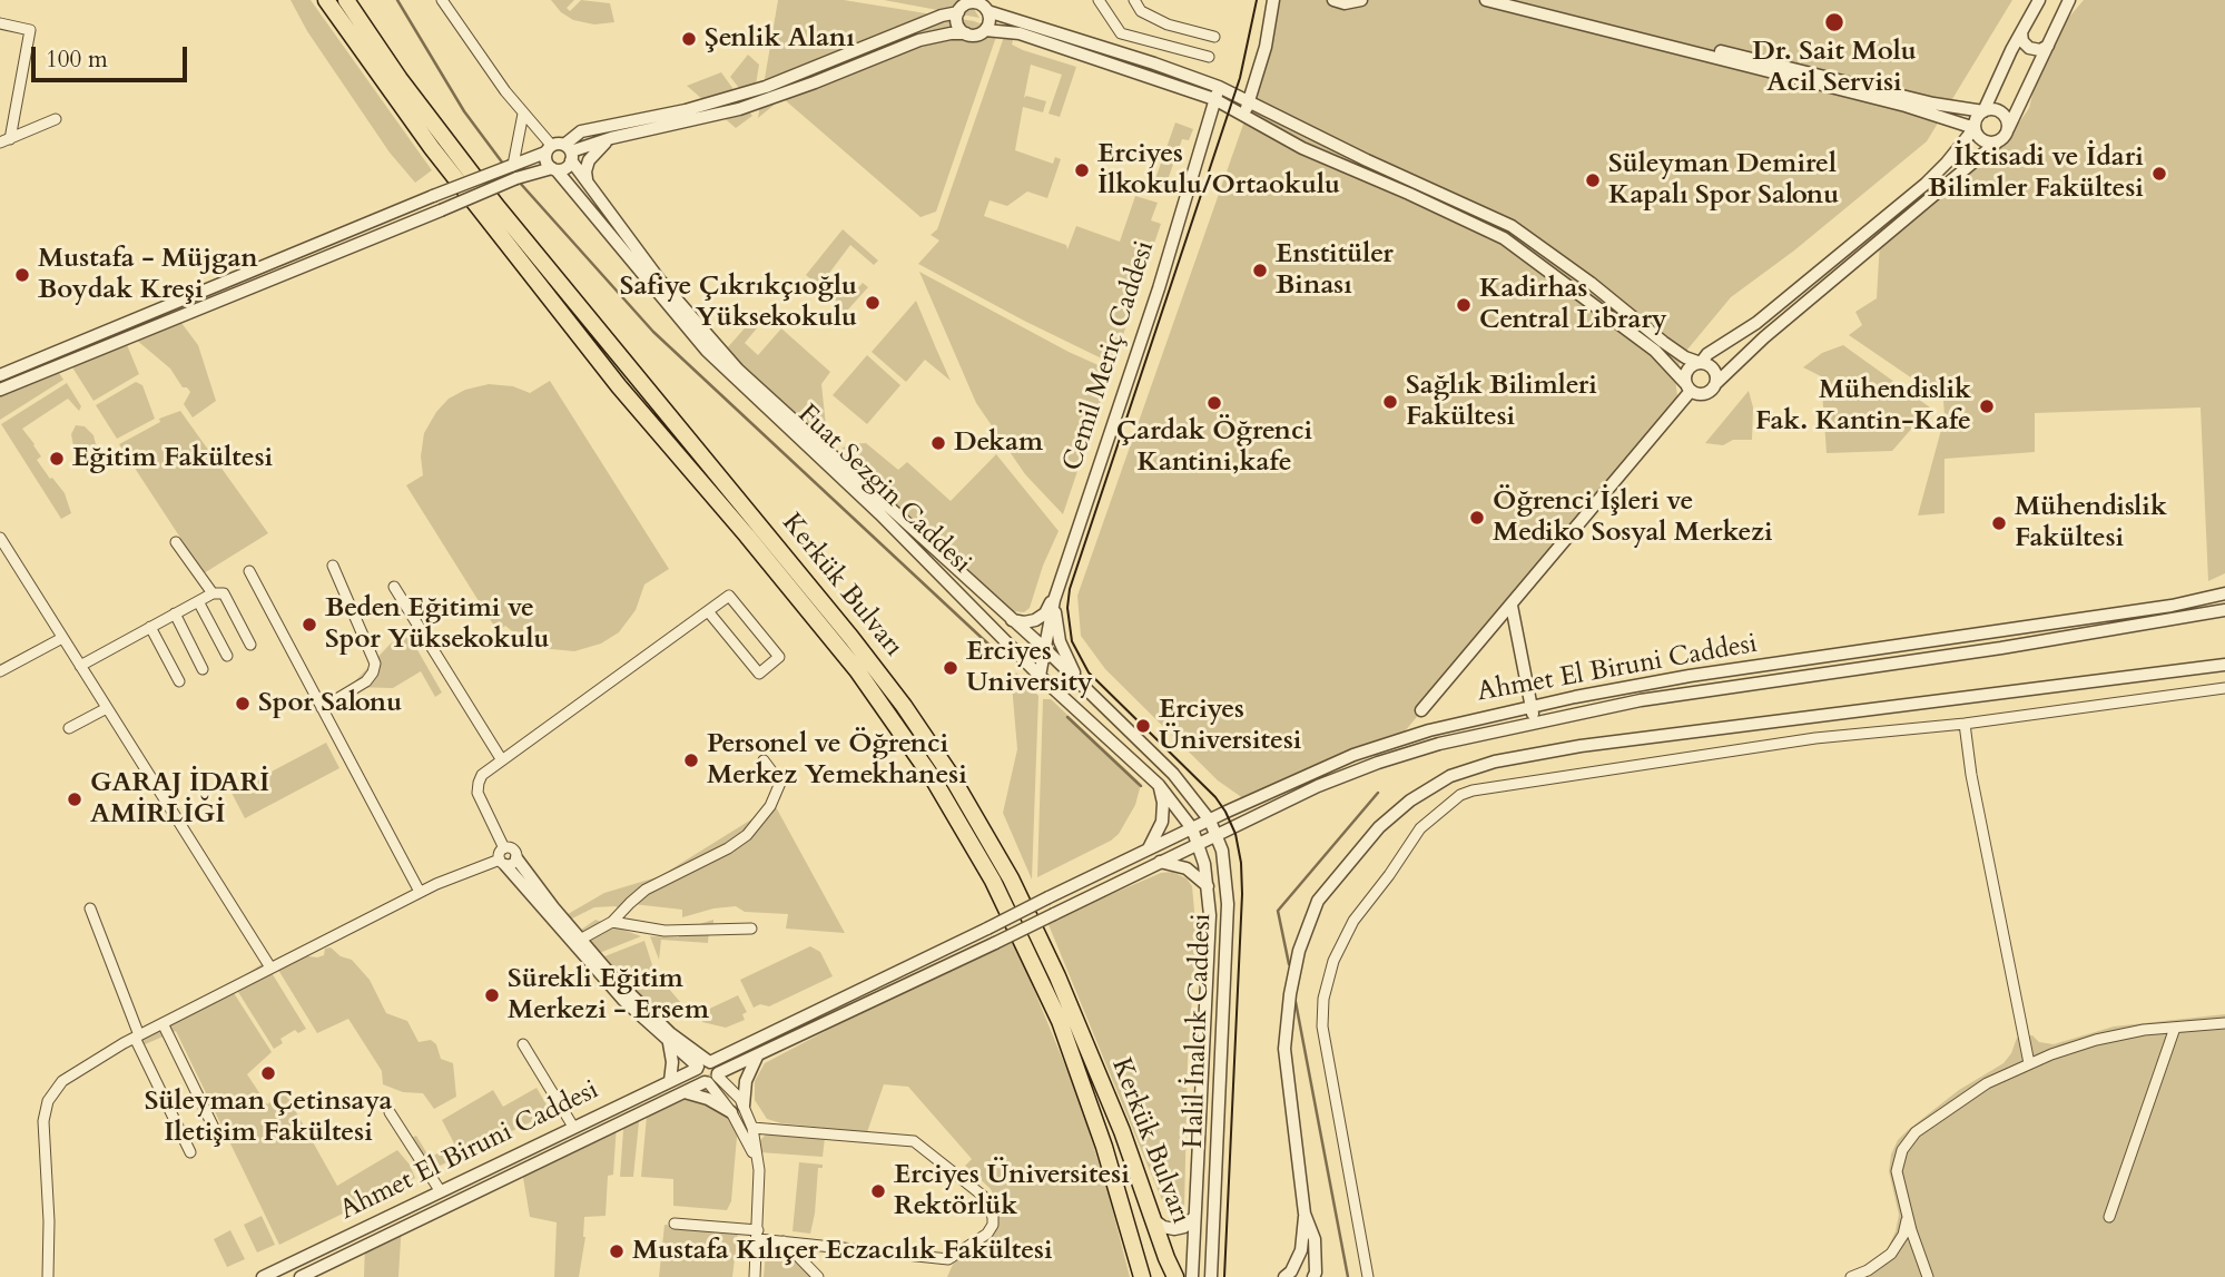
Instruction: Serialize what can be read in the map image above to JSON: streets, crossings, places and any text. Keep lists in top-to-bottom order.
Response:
{
  "streets": {
    "main road": ["Kerkük Bulvarı"],
    "street": [
      "Cemil Meriç Caddesi",
      "Fuat Sezgin Caddesi",
      "Ahmet El Biruni Caddesi",
      "Halil İnalcık Caddesi"
    ]
  },
  "crossings": [
    ["Fuat Sezgin Caddesi", "Ahmet El Biruni Caddesi"],
    ["Fuat Sezgin Caddesi", "Halil İnalcık Caddesi"],
    ["Ahmet El Biruni Caddesi", "Halil İnalcık Caddesi"]
  ],
  "places": [
    "Dr. Sait Molu Acil Servisi",
    "Şenlik Alanı",
    "Erciyes İlkokulu/Ortaokulu",
    "İktisadi ve İdari Bilimler Fakültesi",
    "Süleyman Demirel Kapalı Spor Salonu",
    "Enstitüler Binası",
    "Mustafa - Müjgan Boydak Kreşi",
    "Safiye Çıkrıkçıoğlu Yüksekokulu",
    "Kadirhas Central Library",
    "Sağlık Bilimleri Fakültesi",
    "Çardak Öğrenci Kantini,kafe",
    "Mühendislik Fak. Kantin-Kafe",
    "Dekam",
    "Eğitim Fakültesi",
    "Öğrenci İşleri ve Mediko Sosyal Merkezi",
    "Mühendislik Fakültesi",
    "Beden Eğitimi ve Spor Yüksekokulu",
    "Erciyes University",
    "Spor Salonu",
    "Erciyes Üniversitesi",
    "Personel ve Öğrenci Merkez Yemekhanesi",
    "GARAJ İDARİ AMİRLİĞİ",
    "Sürekli Eğitim Merkezi - Ersem",
    "Süleyman Çetinsaya Iletişim Fakültesi",
    "Erciyes Üniversitesi Rektörlük",
    "Mustafa Kılıçer Eczacılık Fakültesi"
  ],
  "scale_bar": "100 m"
}
